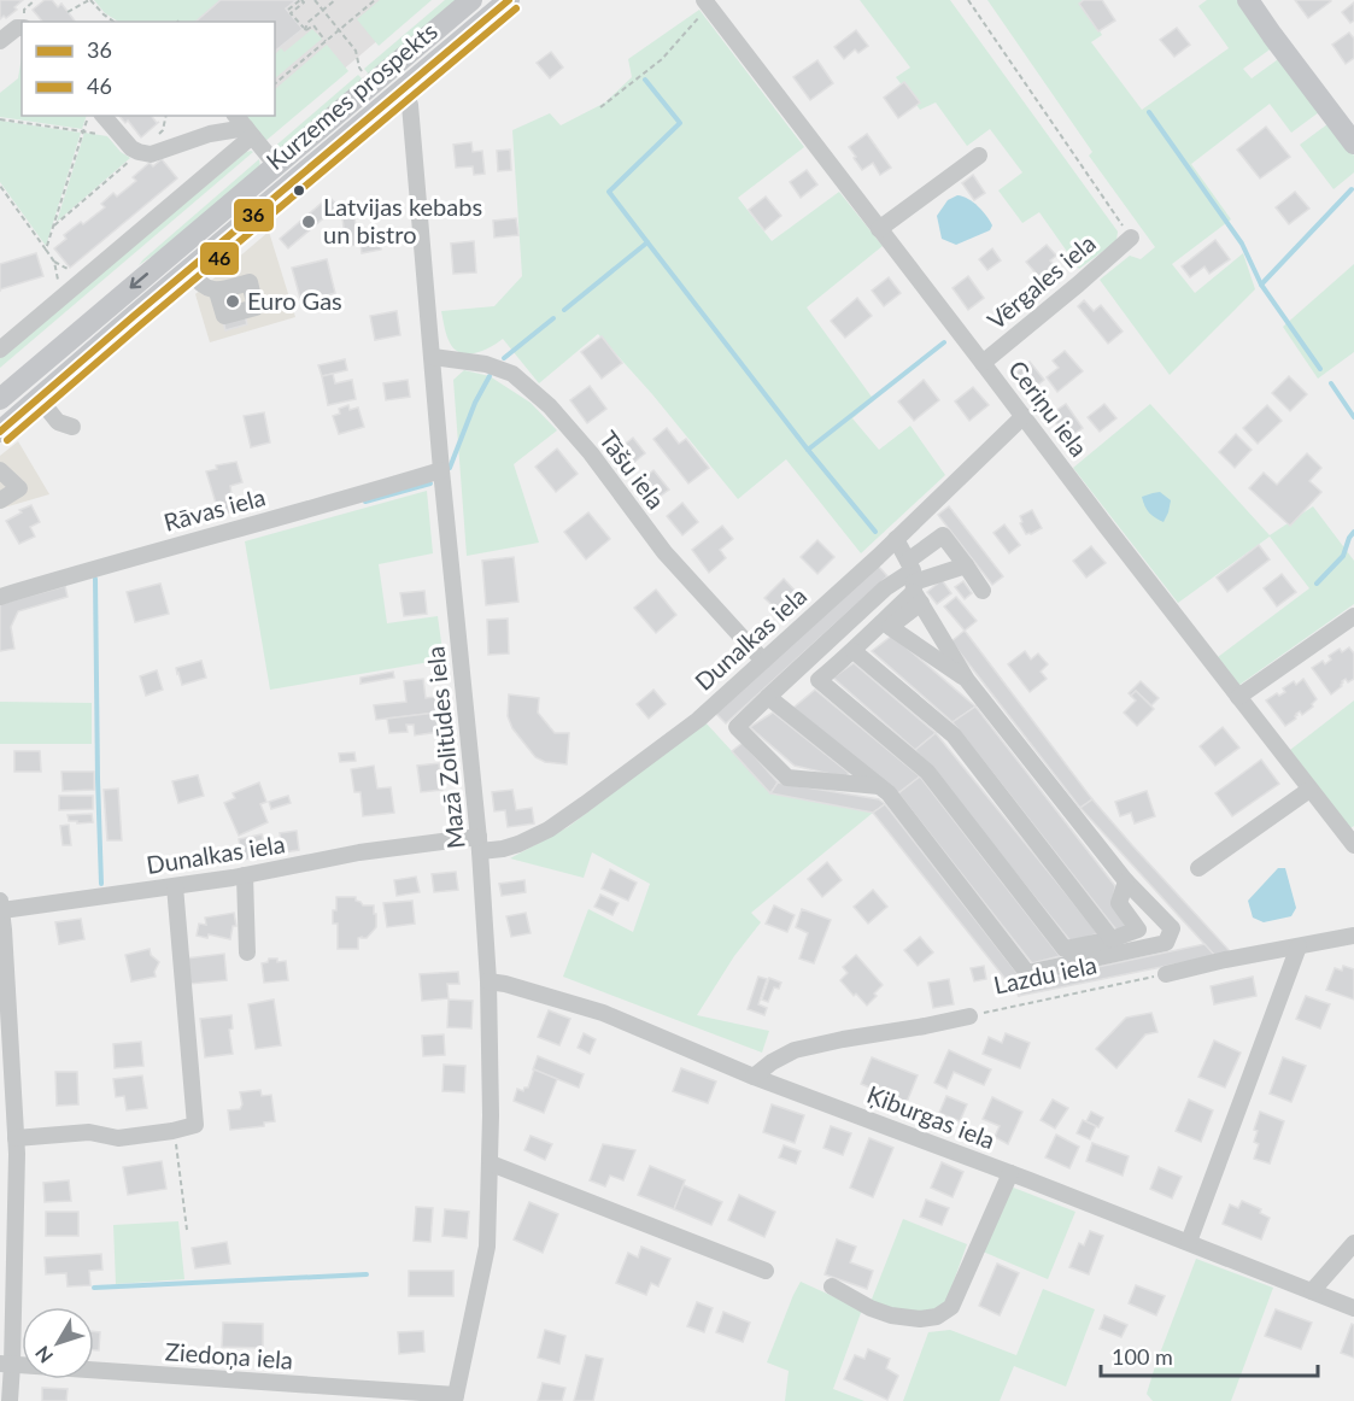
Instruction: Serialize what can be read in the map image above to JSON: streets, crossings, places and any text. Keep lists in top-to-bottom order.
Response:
{
  "streets": {
    "main road": ["Kurzemes prospekts"],
    "street": [
      "Vērgales iela",
      "Ceriņu iela",
      "Tāšu iela",
      "Rāvas iela",
      "Dunalkas iela",
      "Mazā Zolitūdes iela",
      "Lazdu iela",
      "Ķiburgas iela",
      "Ziedoņa iela"
    ]
  },
  "crossings": [
    ["Kurzemes prospekts", "Mazā Zolitūdes iela"],
    ["Vērgales iela", "Ceriņu iela"],
    ["Ceriņu iela", "Dunalkas iela"],
    ["Tāšu iela", "Dunalkas iela"],
    ["Tāšu iela", "Mazā Zolitūdes iela"],
    ["Rāvas iela", "Mazā Zolitūdes iela"],
    ["Dunalkas iela", "Mazā Zolitūdes iela"],
    ["Mazā Zolitūdes iela", "Ķiburgas iela"],
    ["Mazā Zolitūdes iela", "Ziedoņa iela"],
    ["Lazdu iela", "Ķiburgas iela"]
  ],
  "places": ["Latvijas kebabs un bistro", "Euro Gas"],
  "lines": ["transit line 36", "transit line 46"],
  "legend": ["36", "46"],
  "scale_bar": "100 m",
  "north": "bottom left"
}
